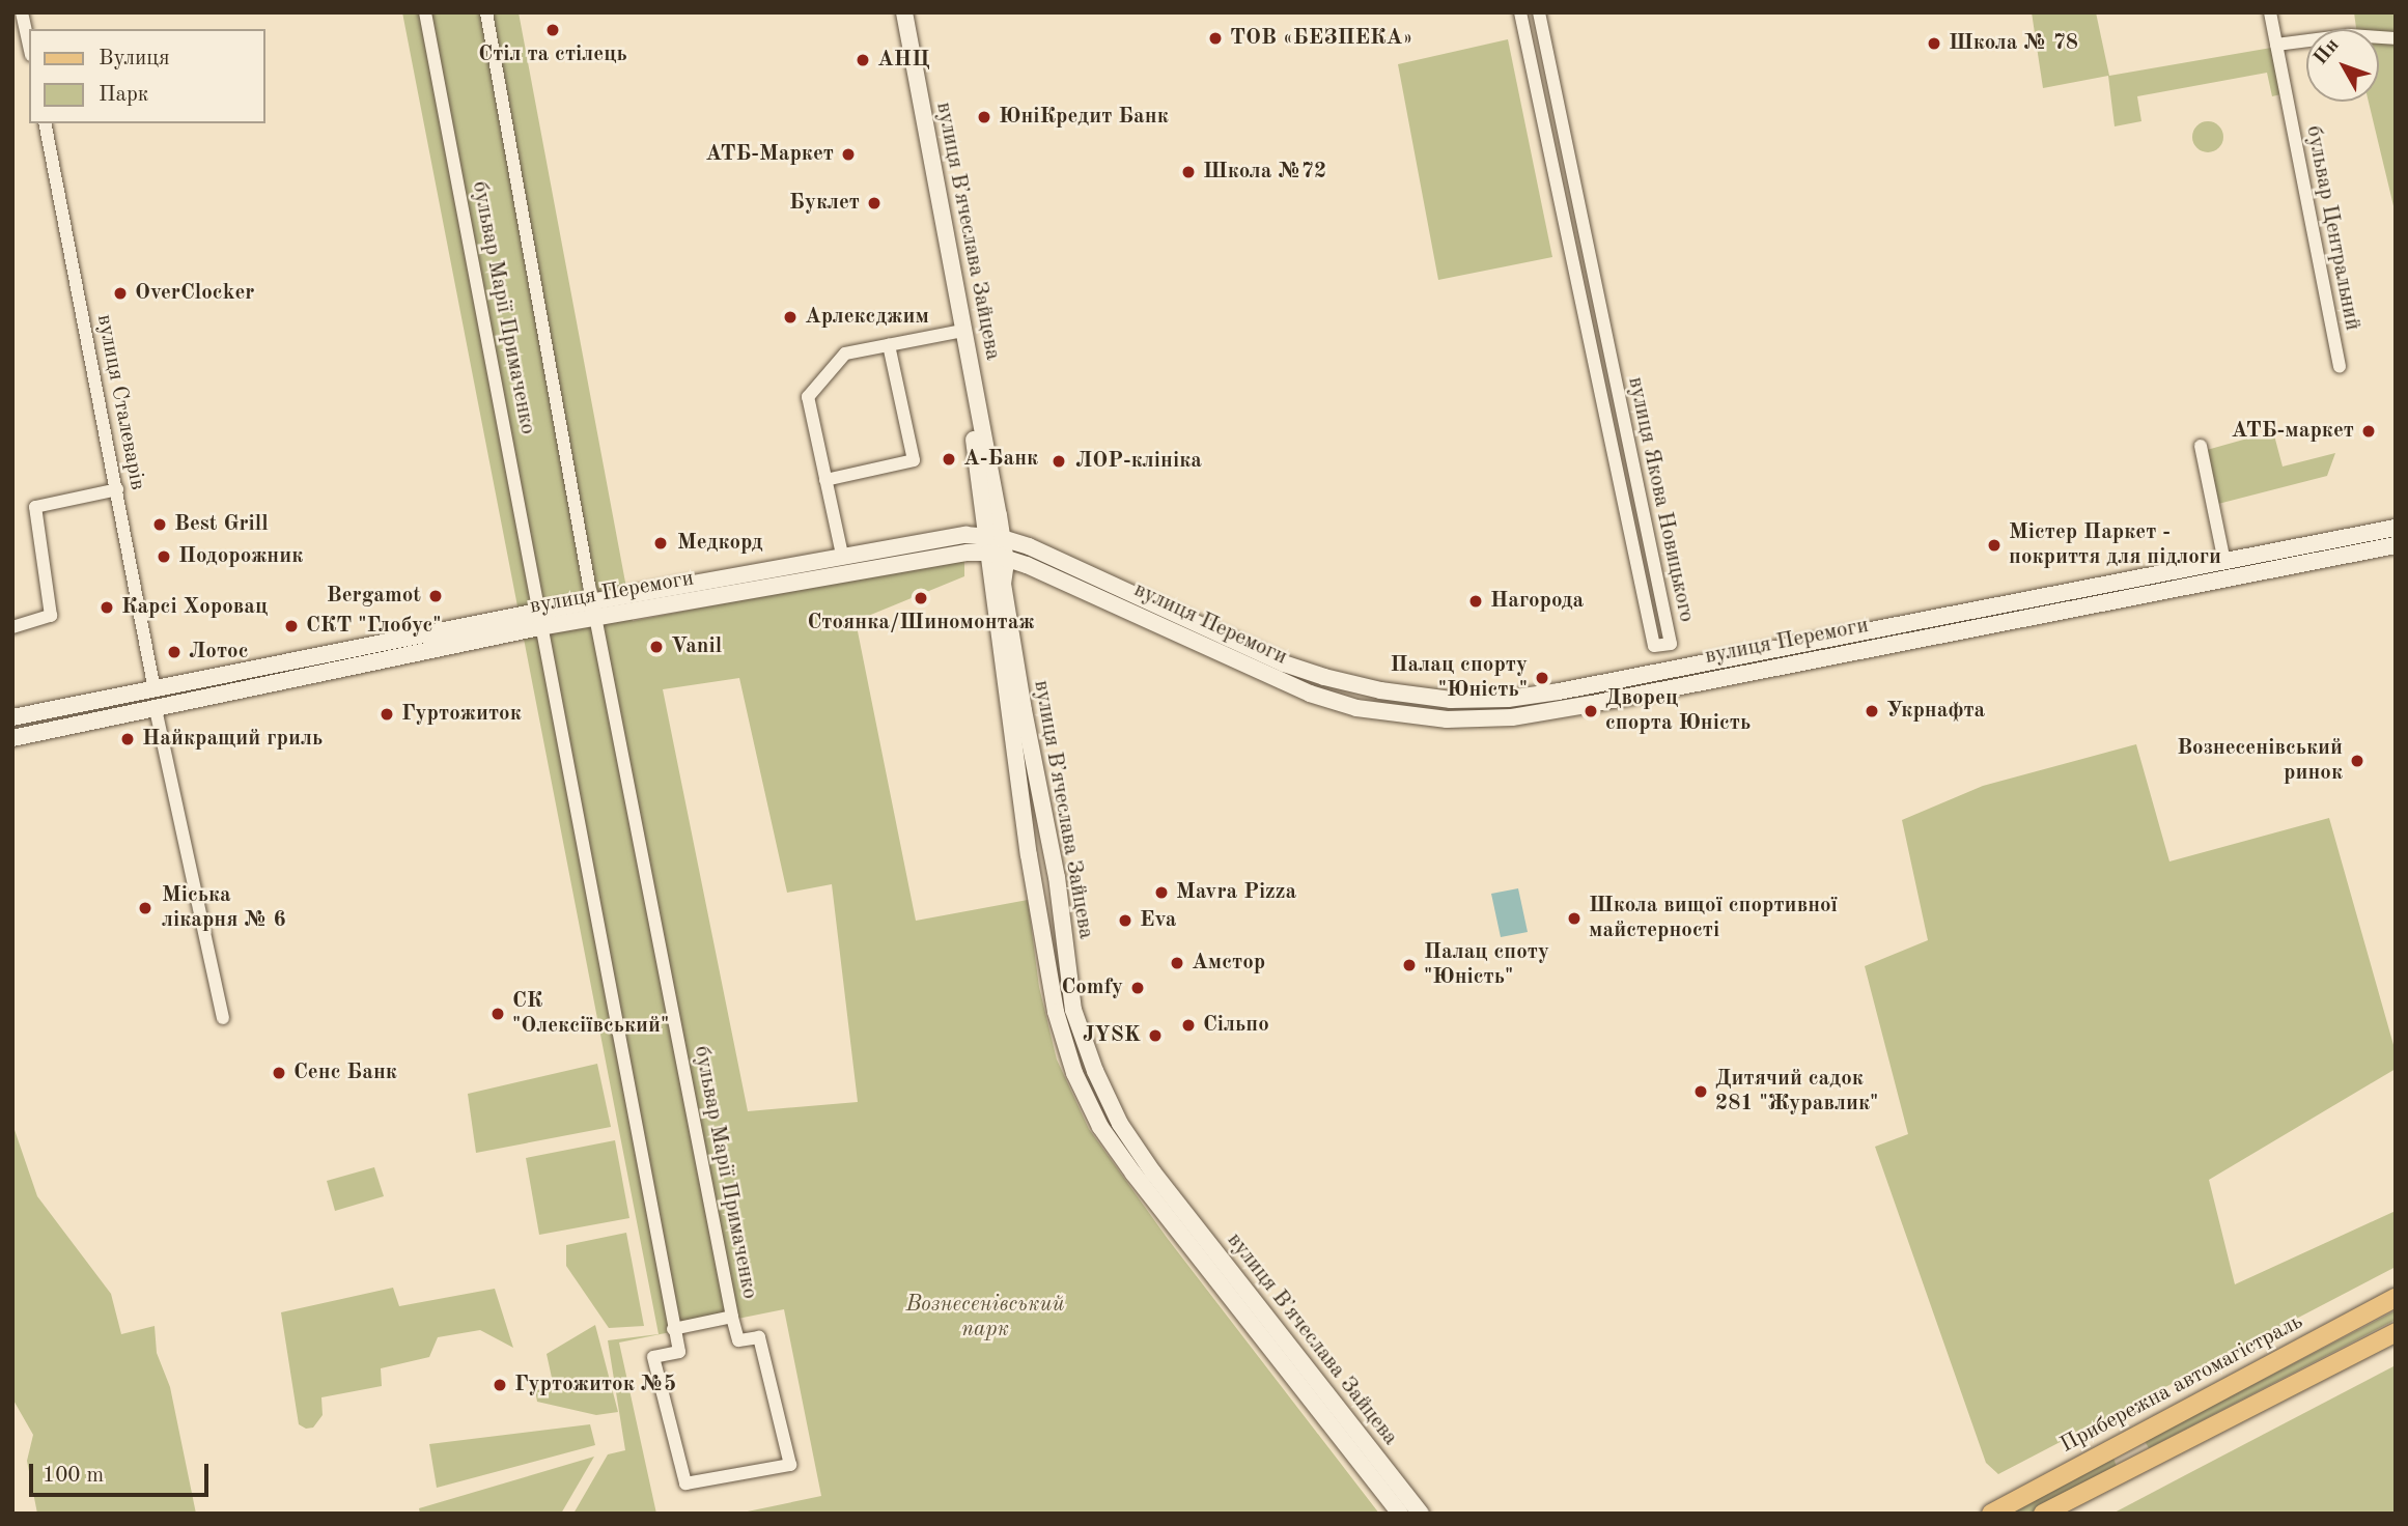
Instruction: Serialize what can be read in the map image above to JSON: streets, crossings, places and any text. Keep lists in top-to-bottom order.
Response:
{
  "streets": {
    "main road": ["вулиця Вʼячеслава Зайцева", "вулиця Перемоги", "Прибережна автомагістраль"],
    "street": [
      "бульвар Центральний",
      "бульвар Марії Примаченко",
      "вулиця Сталеварів",
      "вулиця Якова Новицького"
    ]
  },
  "crossings": [
    ["вулиця Вʼячеслава Зайцева", "вулиця Перемоги"],
    ["бульвар Марії Примаченко", "вулиця Перемоги"],
    ["вулиця Сталеварів", "вулиця Перемоги"]
  ],
  "parks": ["Вознесенівський парк"],
  "places": [
    "Стіл та стілець",
    "ТОВ «БЕЗПЕКА»",
    "Школа № 78",
    "АНЦ",
    "ЮніКредит Банк",
    "АТБ-Маркет",
    "Школа №72",
    "Буклет",
    "OverClocker",
    "Арлексджим",
    "АТБ-маркет",
    "А-Банк",
    "ЛОР-клініка",
    "Best Grill",
    "Медкорд",
    "Містер Паркет - покриття для підлоги",
    "Подорожник",
    "Bergamot",
    "Стоянка/Шиномонтаж",
    "Нагорода",
    "Карсі Хоровац",
    "СКТ \"Глобус\"",
    "Vanil",
    "Лотос",
    "Палац спорту \"Юність\"",
    "Дворец спорта Юність",
    "Укрнафта",
    "Гуртожиток",
    "Найкращий гриль",
    "Вознесенівський ринок",
    "Mavra Pizza",
    "Мiська лiкарня № 6",
    "Школа вищої спортивної майстерності",
    "Eva",
    "Амстор",
    "Палац споту \"Юність\"",
    "Comfy",
    "СК \"Олексіївський\"",
    "Сільпо",
    "JYSK",
    "Сенс Банк",
    "Дитячий садок 281 \"Журавлик\"",
    "Гуртожиток №5"
  ],
  "legend": ["Вулиця", "Парк"],
  "scale_bar": "100 m",
  "north": "top left"
}
